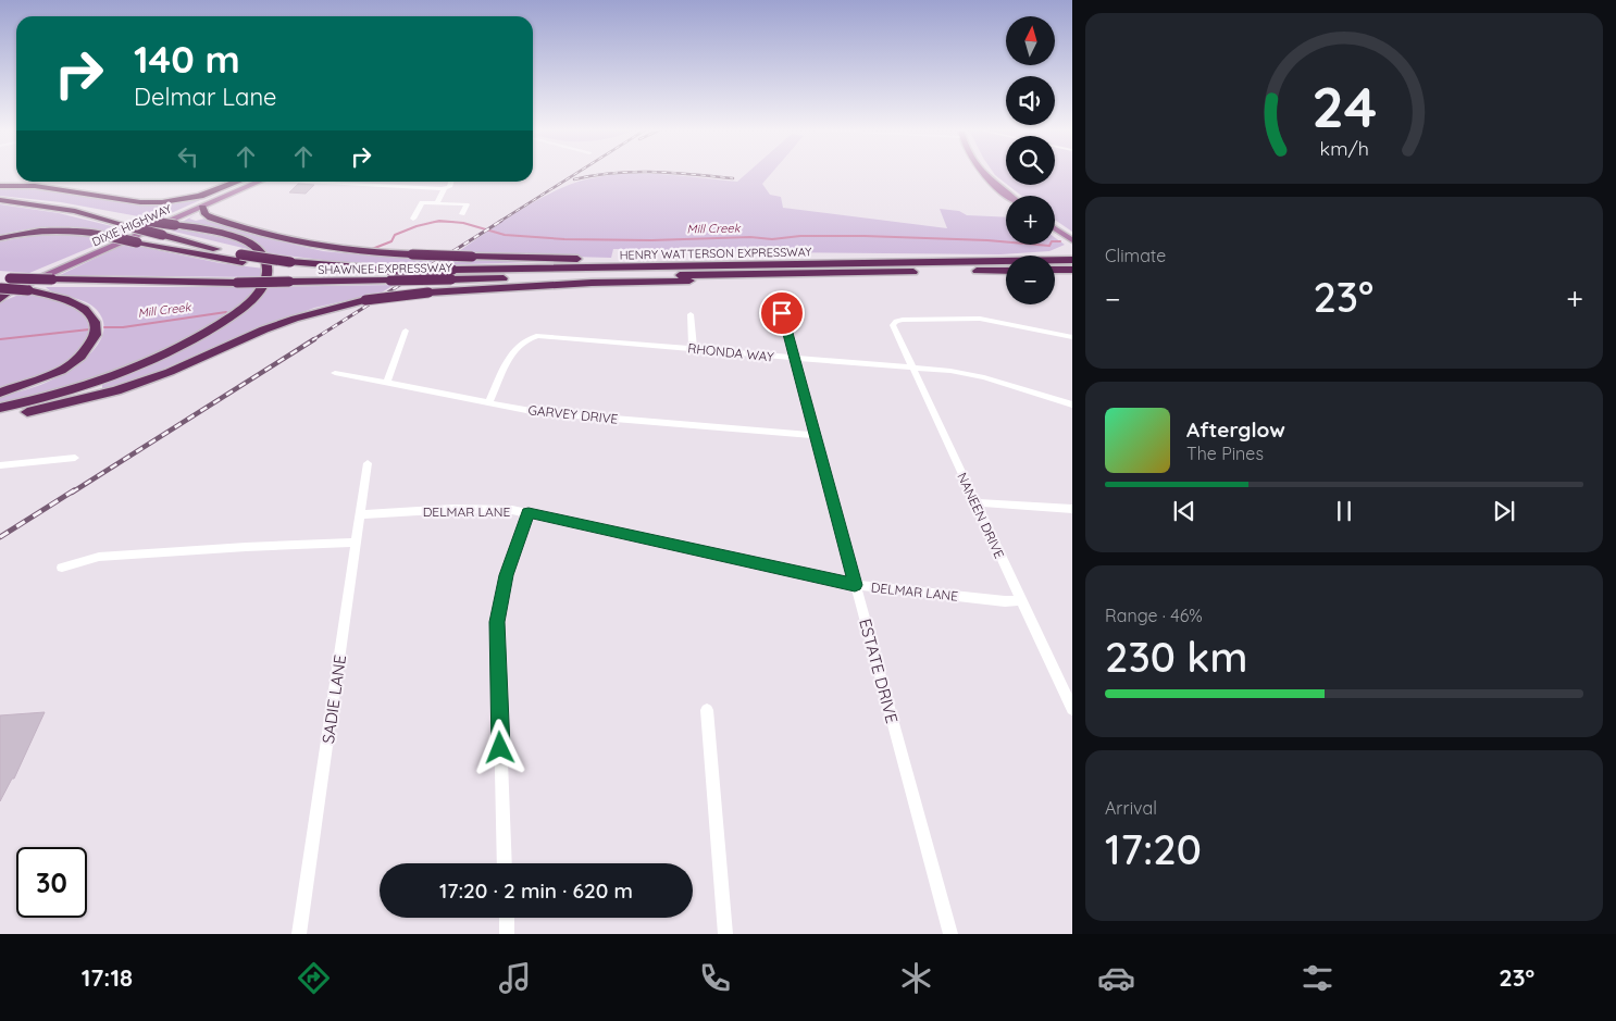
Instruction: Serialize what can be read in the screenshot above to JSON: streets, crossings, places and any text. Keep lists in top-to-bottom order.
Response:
{
  "streets": {
    "highway": ["HENRY WATTERSON EXPRESSWAY", "SHAWNEE EXPRESSWAY"],
    "main road": ["DIXIE HIGHWAY"],
    "street": [
      "RHONDA WAY",
      "GARVEY DRIVE",
      "DELMAR LANE",
      "NANEEN DRIVE",
      "ESTATE DRIVE",
      "SADIE LANE"
    ]
  },
  "crossings": [
    ["HENRY WATTERSON EXPRESSWAY", "SHAWNEE EXPRESSWAY"],
    ["RHONDA WAY", "GARVEY DRIVE"],
    ["RHONDA WAY", "NANEEN DRIVE"],
    ["RHONDA WAY", "ESTATE DRIVE"],
    ["GARVEY DRIVE", "ESTATE DRIVE"],
    ["DELMAR LANE", "NANEEN DRIVE"],
    ["DELMAR LANE", "ESTATE DRIVE"],
    ["DELMAR LANE", "SADIE LANE"]
  ],
  "water": ["Mill Creek"],
  "north": "top",
  "page": {
    "map_buttons": ["+", "−"],
    "turn": ["140 m", "Delmar Lane"],
    "tile": [
      "Climate",
      ["Range · 46%", "230 km"],
      ["Arrival", "17:20"]
    ],
    "heat": ["−", "23°", "+"],
    "song": ["Afterglow", "The Pines"],
    "limit": "30",
    "trip": "17:20 · 2 min · 620 m",
    "tabs": ["17:18", "23°"],
    "gauge": ["24", "km/h"]
  }
}
